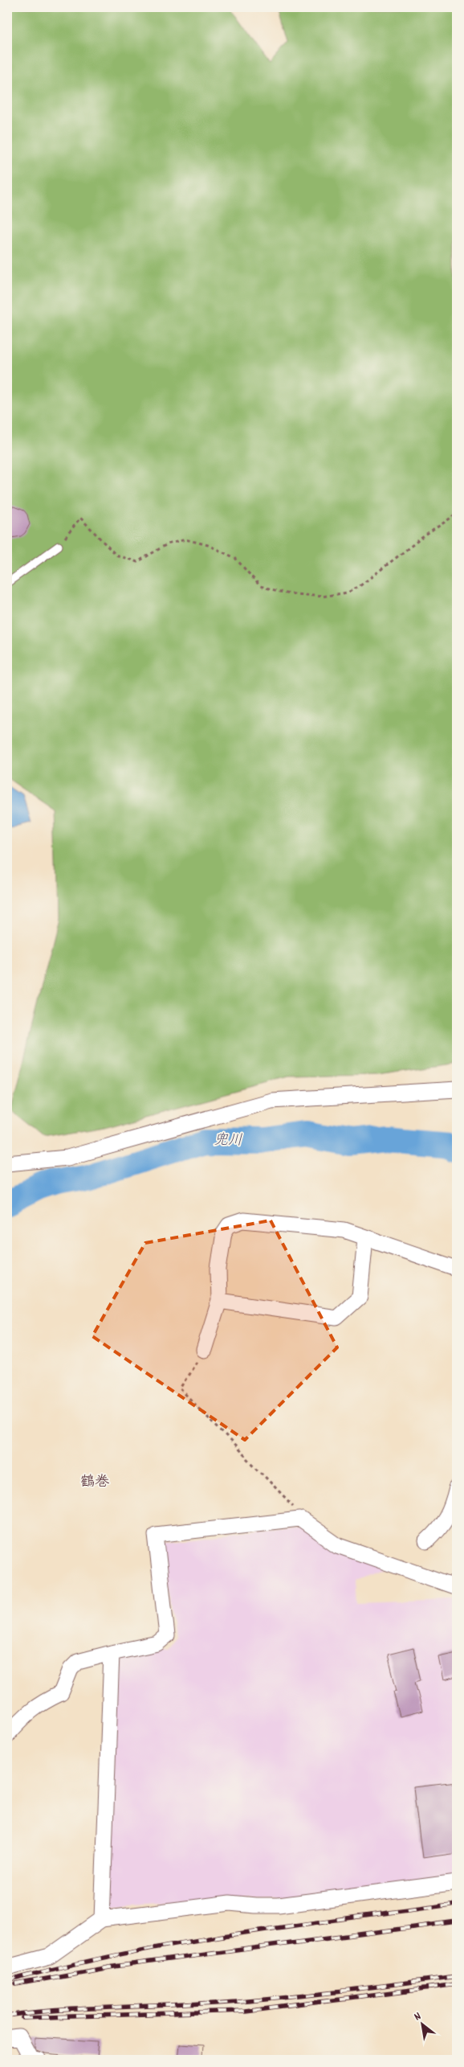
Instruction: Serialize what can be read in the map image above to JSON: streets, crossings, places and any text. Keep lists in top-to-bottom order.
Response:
{
  "districts": ["鶴巻"],
  "water": ["兜川"],
  "north": "top left"
}
